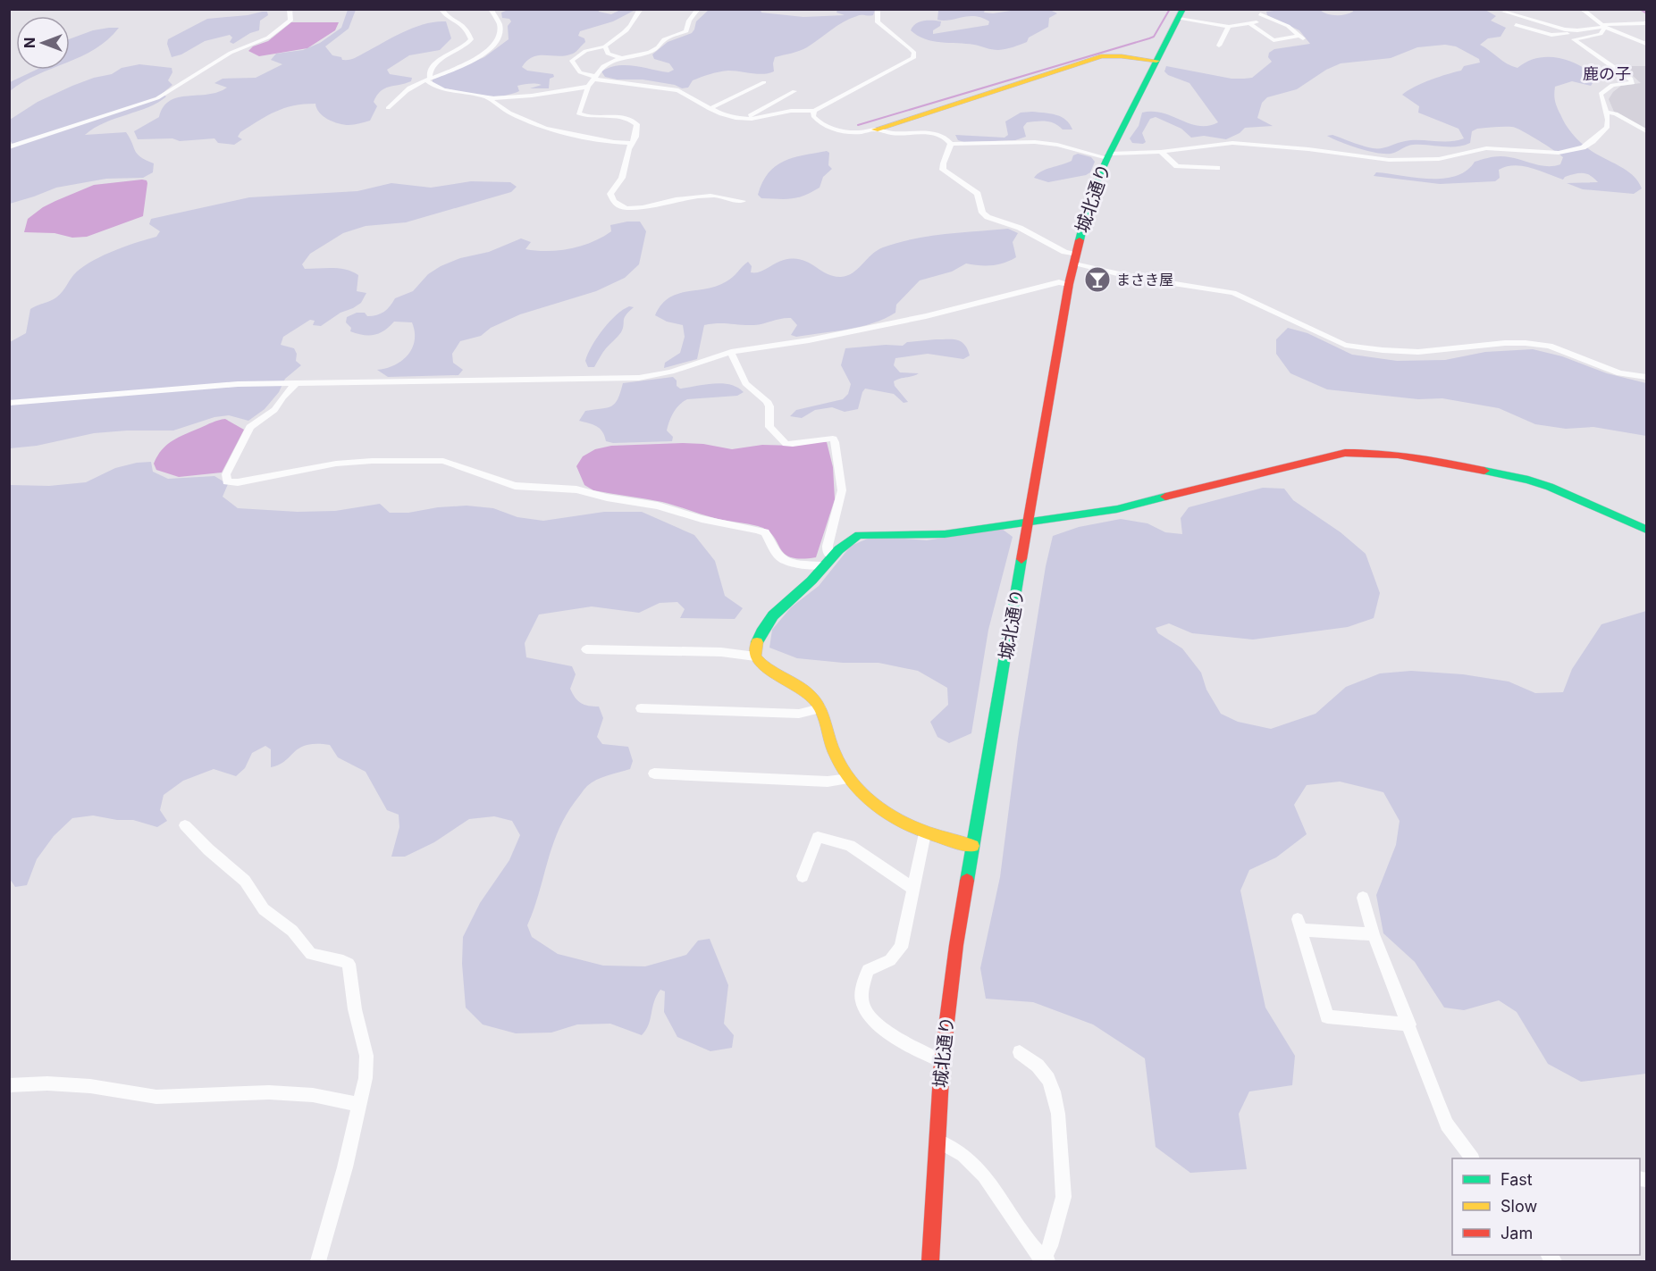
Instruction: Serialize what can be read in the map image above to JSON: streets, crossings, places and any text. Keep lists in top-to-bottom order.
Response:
{
  "streets": {
    "street": ["城北通り"]
  },
  "districts": ["鹿の子"],
  "places": {
    "bar": ["まさき屋"]
  },
  "legend": ["Fast", "Slow", "Jam"],
  "north": "left"
}
